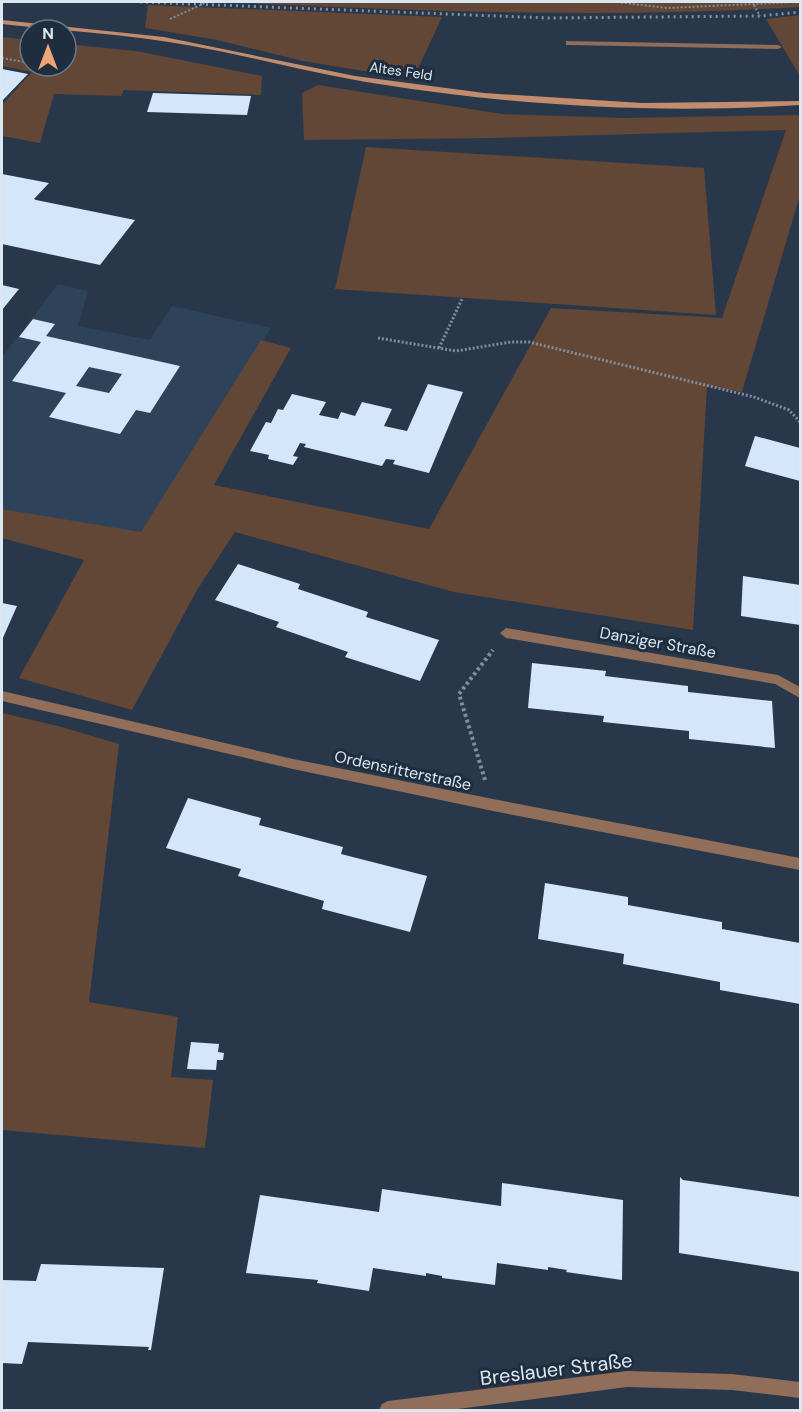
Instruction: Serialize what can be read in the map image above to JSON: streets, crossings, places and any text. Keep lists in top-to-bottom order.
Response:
{
  "streets": {
    "main road": ["Altes Feld"],
    "street": ["Danziger Straße", "Ordensritterstraße", "Breslauer Straße"]
  },
  "north": "top"
}
